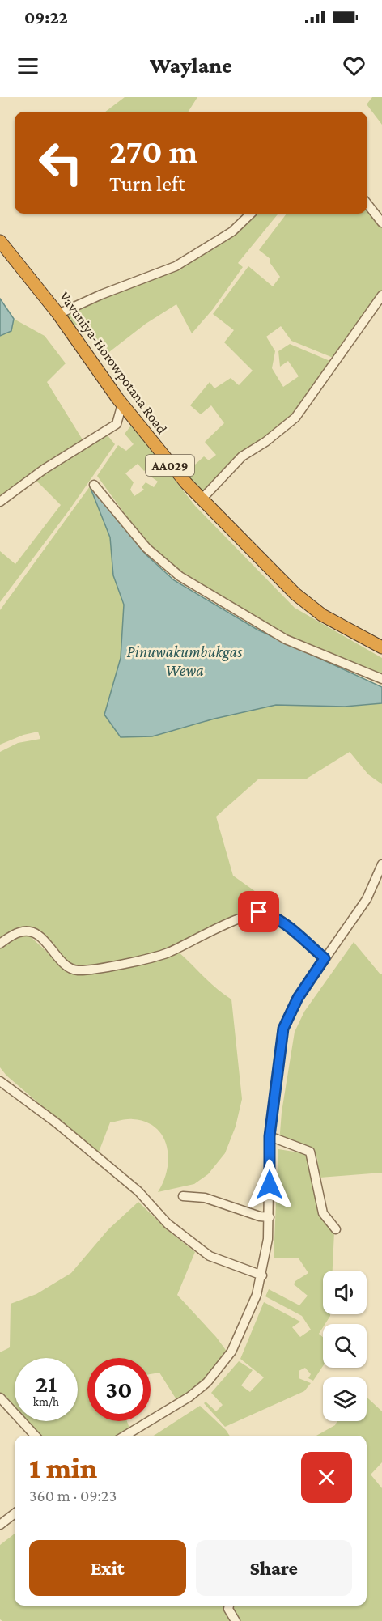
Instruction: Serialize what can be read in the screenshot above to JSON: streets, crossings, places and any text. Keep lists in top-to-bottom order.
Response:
{
  "streets": {
    "highway": ["Vavuniya-Horowpotana Road", "AA029"]
  },
  "water": ["Pinuwakumbukgas Wewa"],
  "page": {
    "status": "09:22",
    "header": "Waylane",
    "turn": ["270 m", "Turn left"],
    "speed": "21 km/h",
    "limit": "30",
    "heading": ["1 min", "360 m · 09:23"],
    "buttons": ["Exit", "Share"]
  }
}
